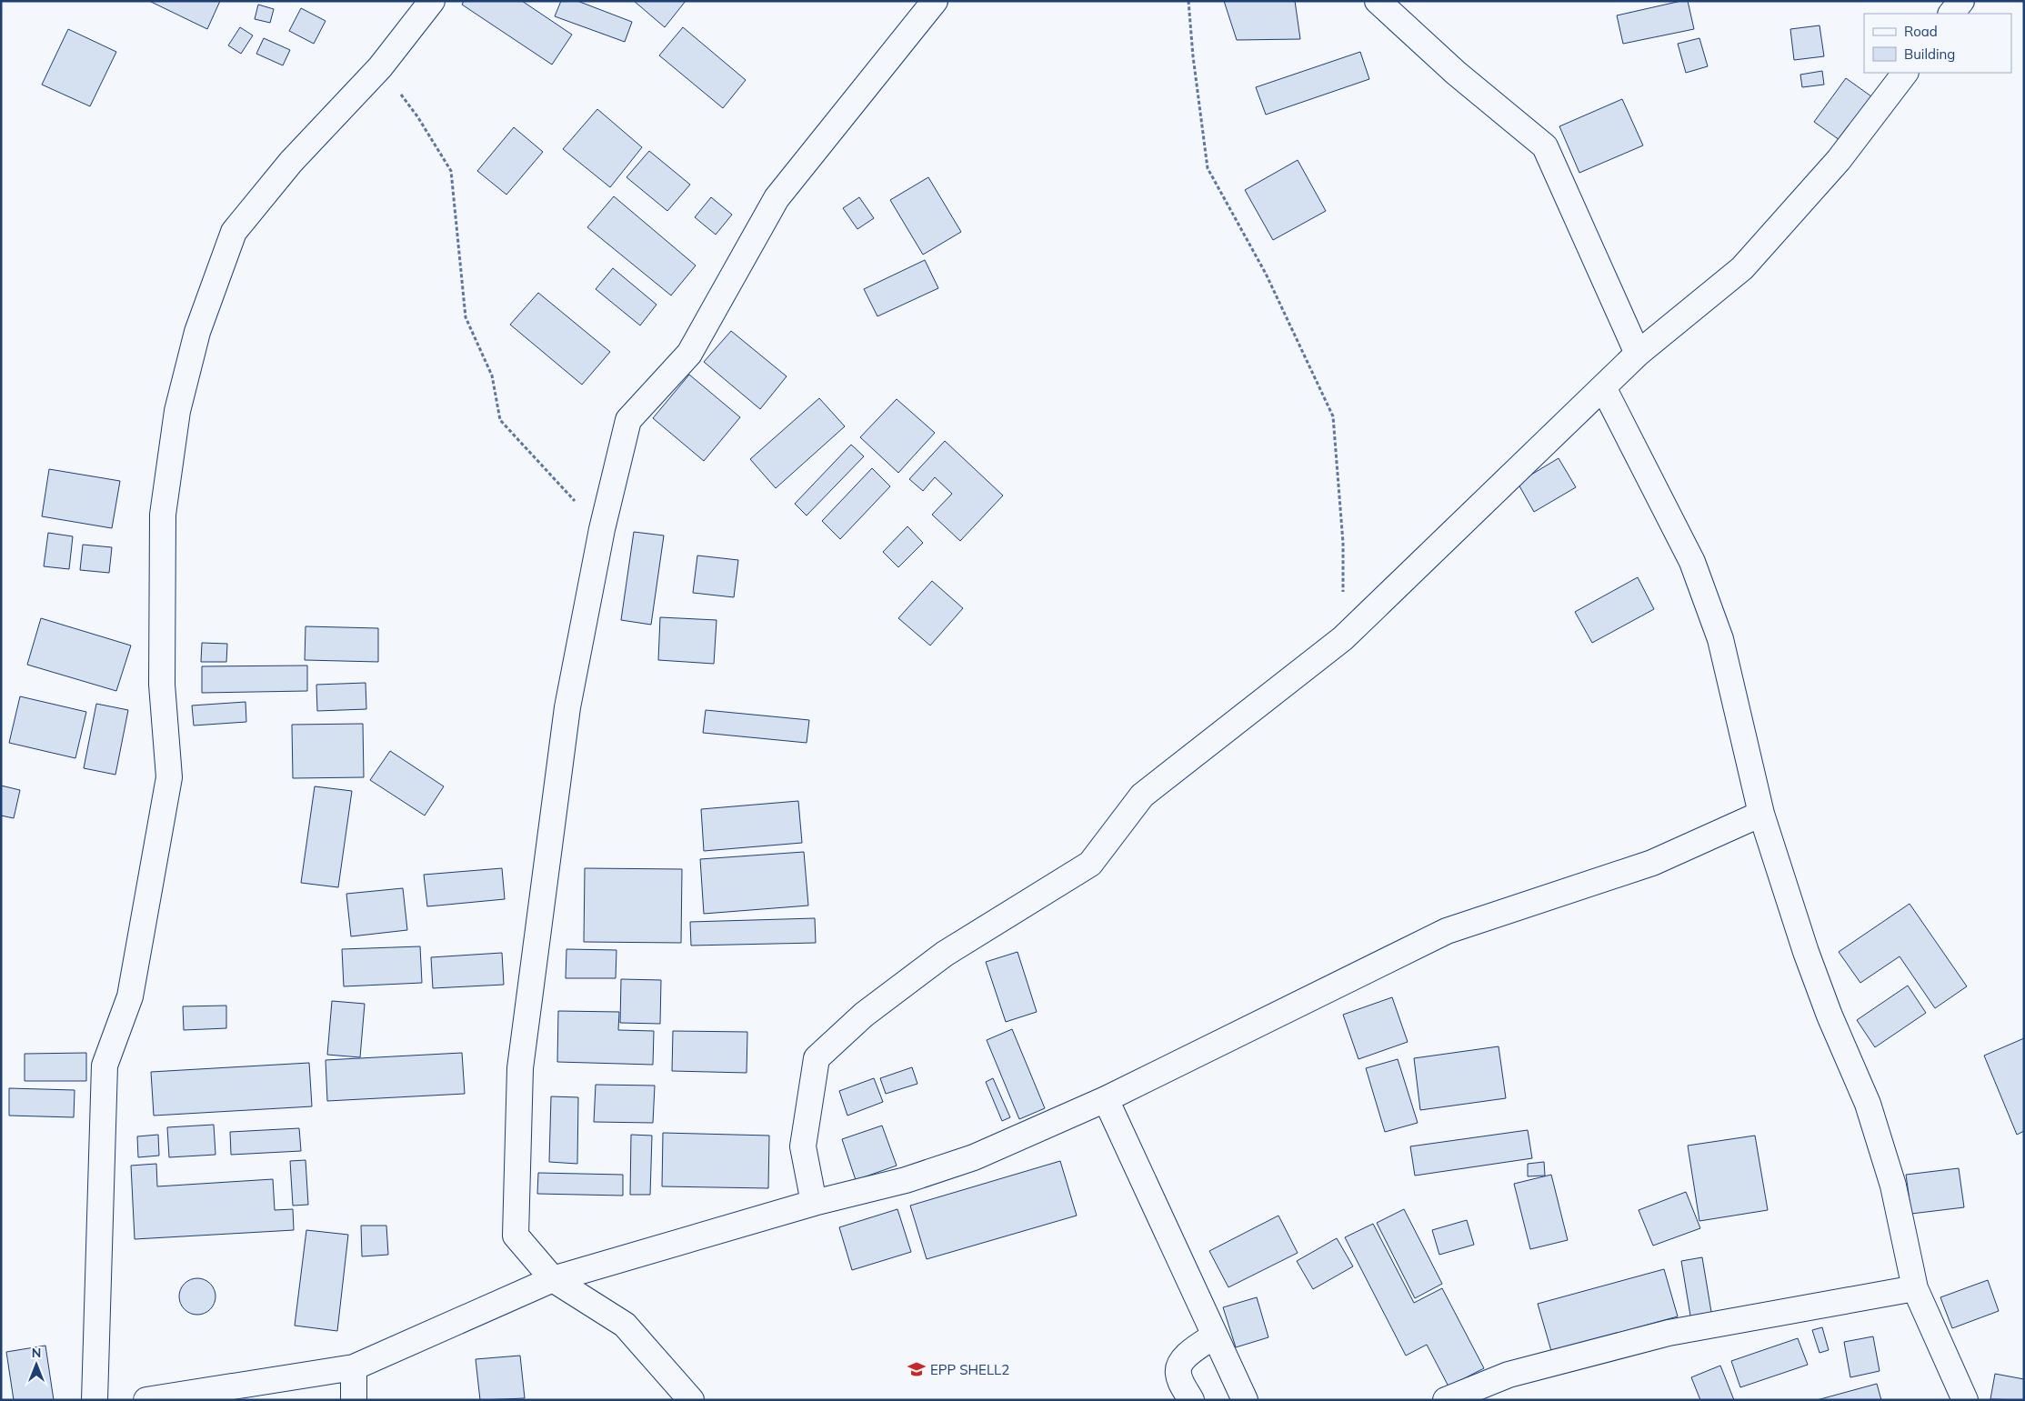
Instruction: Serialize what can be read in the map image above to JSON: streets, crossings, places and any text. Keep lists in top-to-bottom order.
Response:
{
  "places": {
    "school or university": ["EPP SHELL2"]
  },
  "legend": ["Road", "Building"],
  "north": "top"
}
